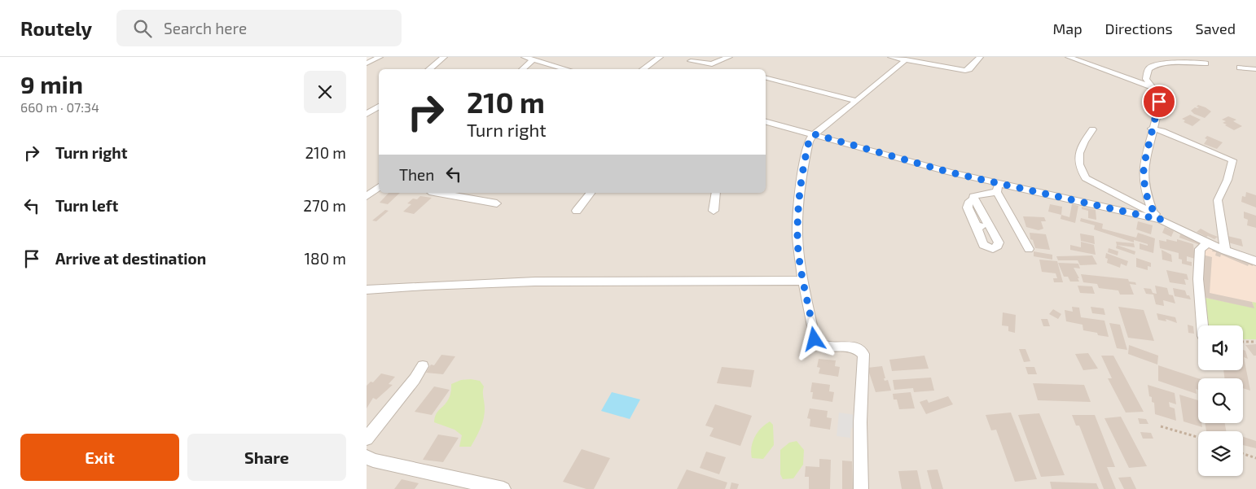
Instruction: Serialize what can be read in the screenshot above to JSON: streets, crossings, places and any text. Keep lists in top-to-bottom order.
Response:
{
  "page": {
    "header": "Routely",
    "search": "Search here",
    "nav": ["Map", "Directions", "Saved"],
    "heading": ["9 min", "660 m · 07:34"],
    "turn": ["210 m", "Turn right"],
    "list": [
      {
        "name": "Turn right",
        "value": "210 m"
      },
      {
        "name": "Turn left",
        "value": "270 m"
      },
      {
        "name": "Arrive at destination",
        "value": "180 m"
      }
    ],
    "then": "Then",
    "buttons": ["Exit", "Share"]
  }
}
